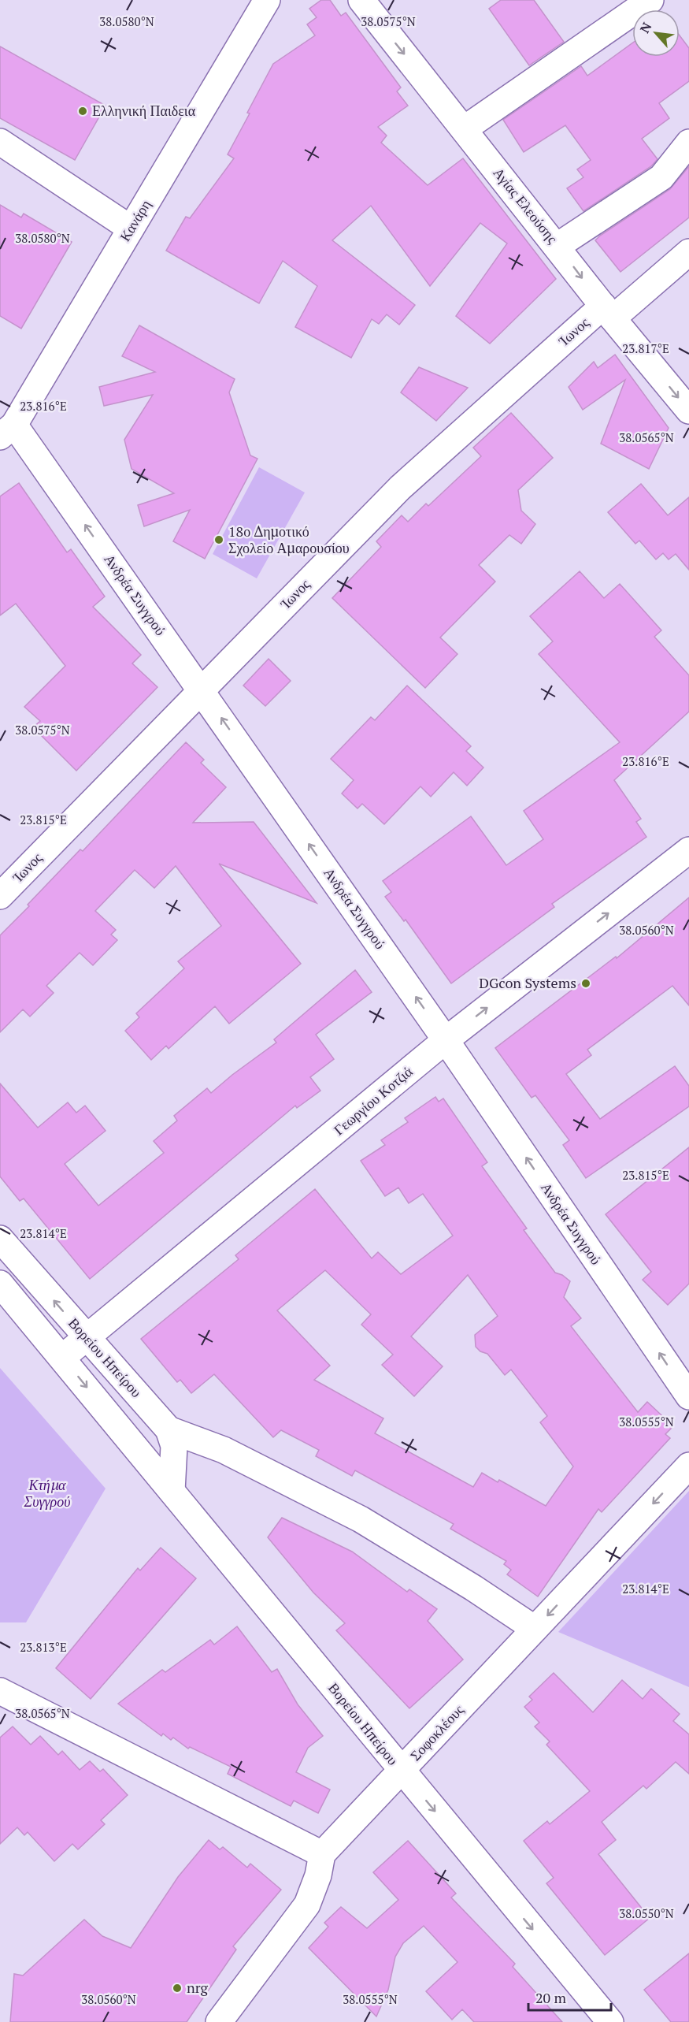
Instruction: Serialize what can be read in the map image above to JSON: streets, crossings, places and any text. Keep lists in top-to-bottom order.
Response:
{
  "streets": {
    "street": [
      "Αγίας Ελεούσης",
      "Κανάρη",
      "Ίωνος",
      "Ανδρέα Συγγρού",
      "Γεωργίου Κοτζιά",
      "Βορείου Ηπείρου",
      "Σοφοκλέους"
    ]
  },
  "crossings": [
    ["Αγίας Ελεούσης", "Ίωνος"],
    ["Κανάρη", "Ανδρέα Συγγρού"],
    ["Ίωνος", "Ανδρέα Συγγρού"],
    ["Ανδρέα Συγγρού", "Γεωργίου Κοτζιά"],
    ["Γεωργίου Κοτζιά", "Βορείου Ηπείρου"],
    ["Βορείου Ηπείρου", "Σοφοκλέους"]
  ],
  "one_way": [
    "Αγίας Ελεούσης",
    "Ανδρέα Συγγρού",
    "Γεωργίου Κοτζιά",
    "Σοφοκλέους"
  ],
  "parks": ["Κτήμα Συγγρού"],
  "places": [
    "Ελληνική Παιδεια",
    "18ο Δημοτικό Σχολείο Αμαρουσίου",
    "DGcon Systems",
    "nrg"
  ],
  "scale_bar": "20 m",
  "north": "top left",
  "coordinates": [
    "38.0580°N",
    "38.0575°N",
    "23.817°E",
    "23.816°E",
    "38.0565°N",
    "23.815°E",
    "38.0560°N",
    "23.814°E",
    "38.0555°N",
    "23.813°E",
    "38.0550°N"
  ]
}
